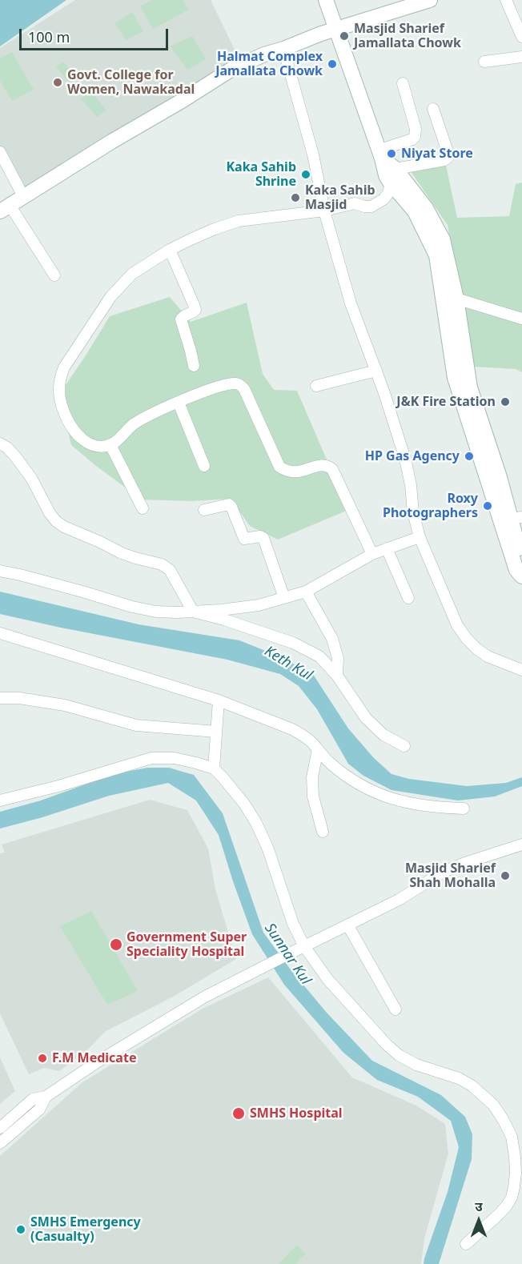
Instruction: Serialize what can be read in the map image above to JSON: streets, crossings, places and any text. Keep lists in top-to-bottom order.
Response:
{
  "water": ["Keth Kul", "Sunnar Kul"],
  "places": [
    "Masjid Sharief Jamallata Chowk",
    "Halmat Complex Jamallata Chowk",
    "Govt. College for Women, Nawakadal",
    "Niyat Store",
    "Kaka Sahib Shrine",
    "Kaka Sahib Masjid",
    "J&K Fire Station",
    "HP Gas Agency",
    "Roxy Photographers",
    "Masjid Sharief Shah Mohalla",
    "Government Super Speciality Hospital",
    "F.M Medicate",
    "SMHS Hospital",
    "SMHS Emergency (Casualty)"
  ],
  "scale_bar": "100 m",
  "north": "top"
}
